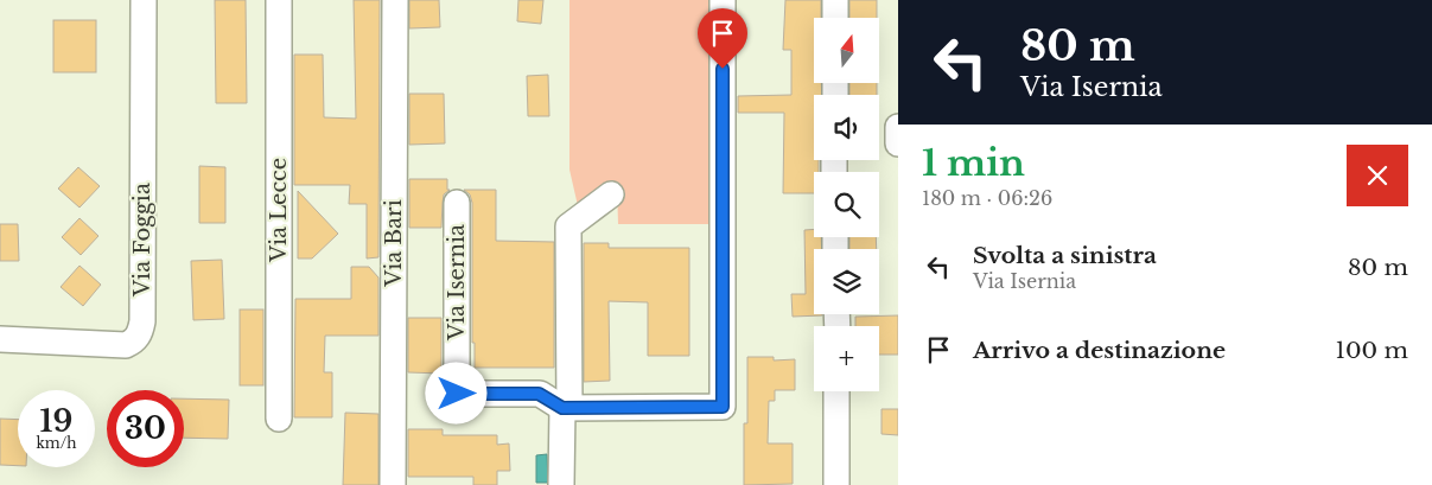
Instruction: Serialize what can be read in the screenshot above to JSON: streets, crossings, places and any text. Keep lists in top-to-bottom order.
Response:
{
  "streets": {
    "street": [
      "Via Lecce",
      "Via Foggia",
      "Via Bari",
      "Via Isernia"
    ]
  },
  "north": "top",
  "page": {
    "turn": ["80 m", "Via Isernia"],
    "map_buttons": "+",
    "heading": ["1 min", "180 m · 06:26"],
    "list": [
      {
        "name": "Svolta a sinistra",
        "note": "Via Isernia",
        "value": "80 m"
      },
      {
        "name": "Arrivo a destinazione",
        "value": "100 m"
      }
    ],
    "speed": "19 km/h",
    "limit": "30"
  }
}
